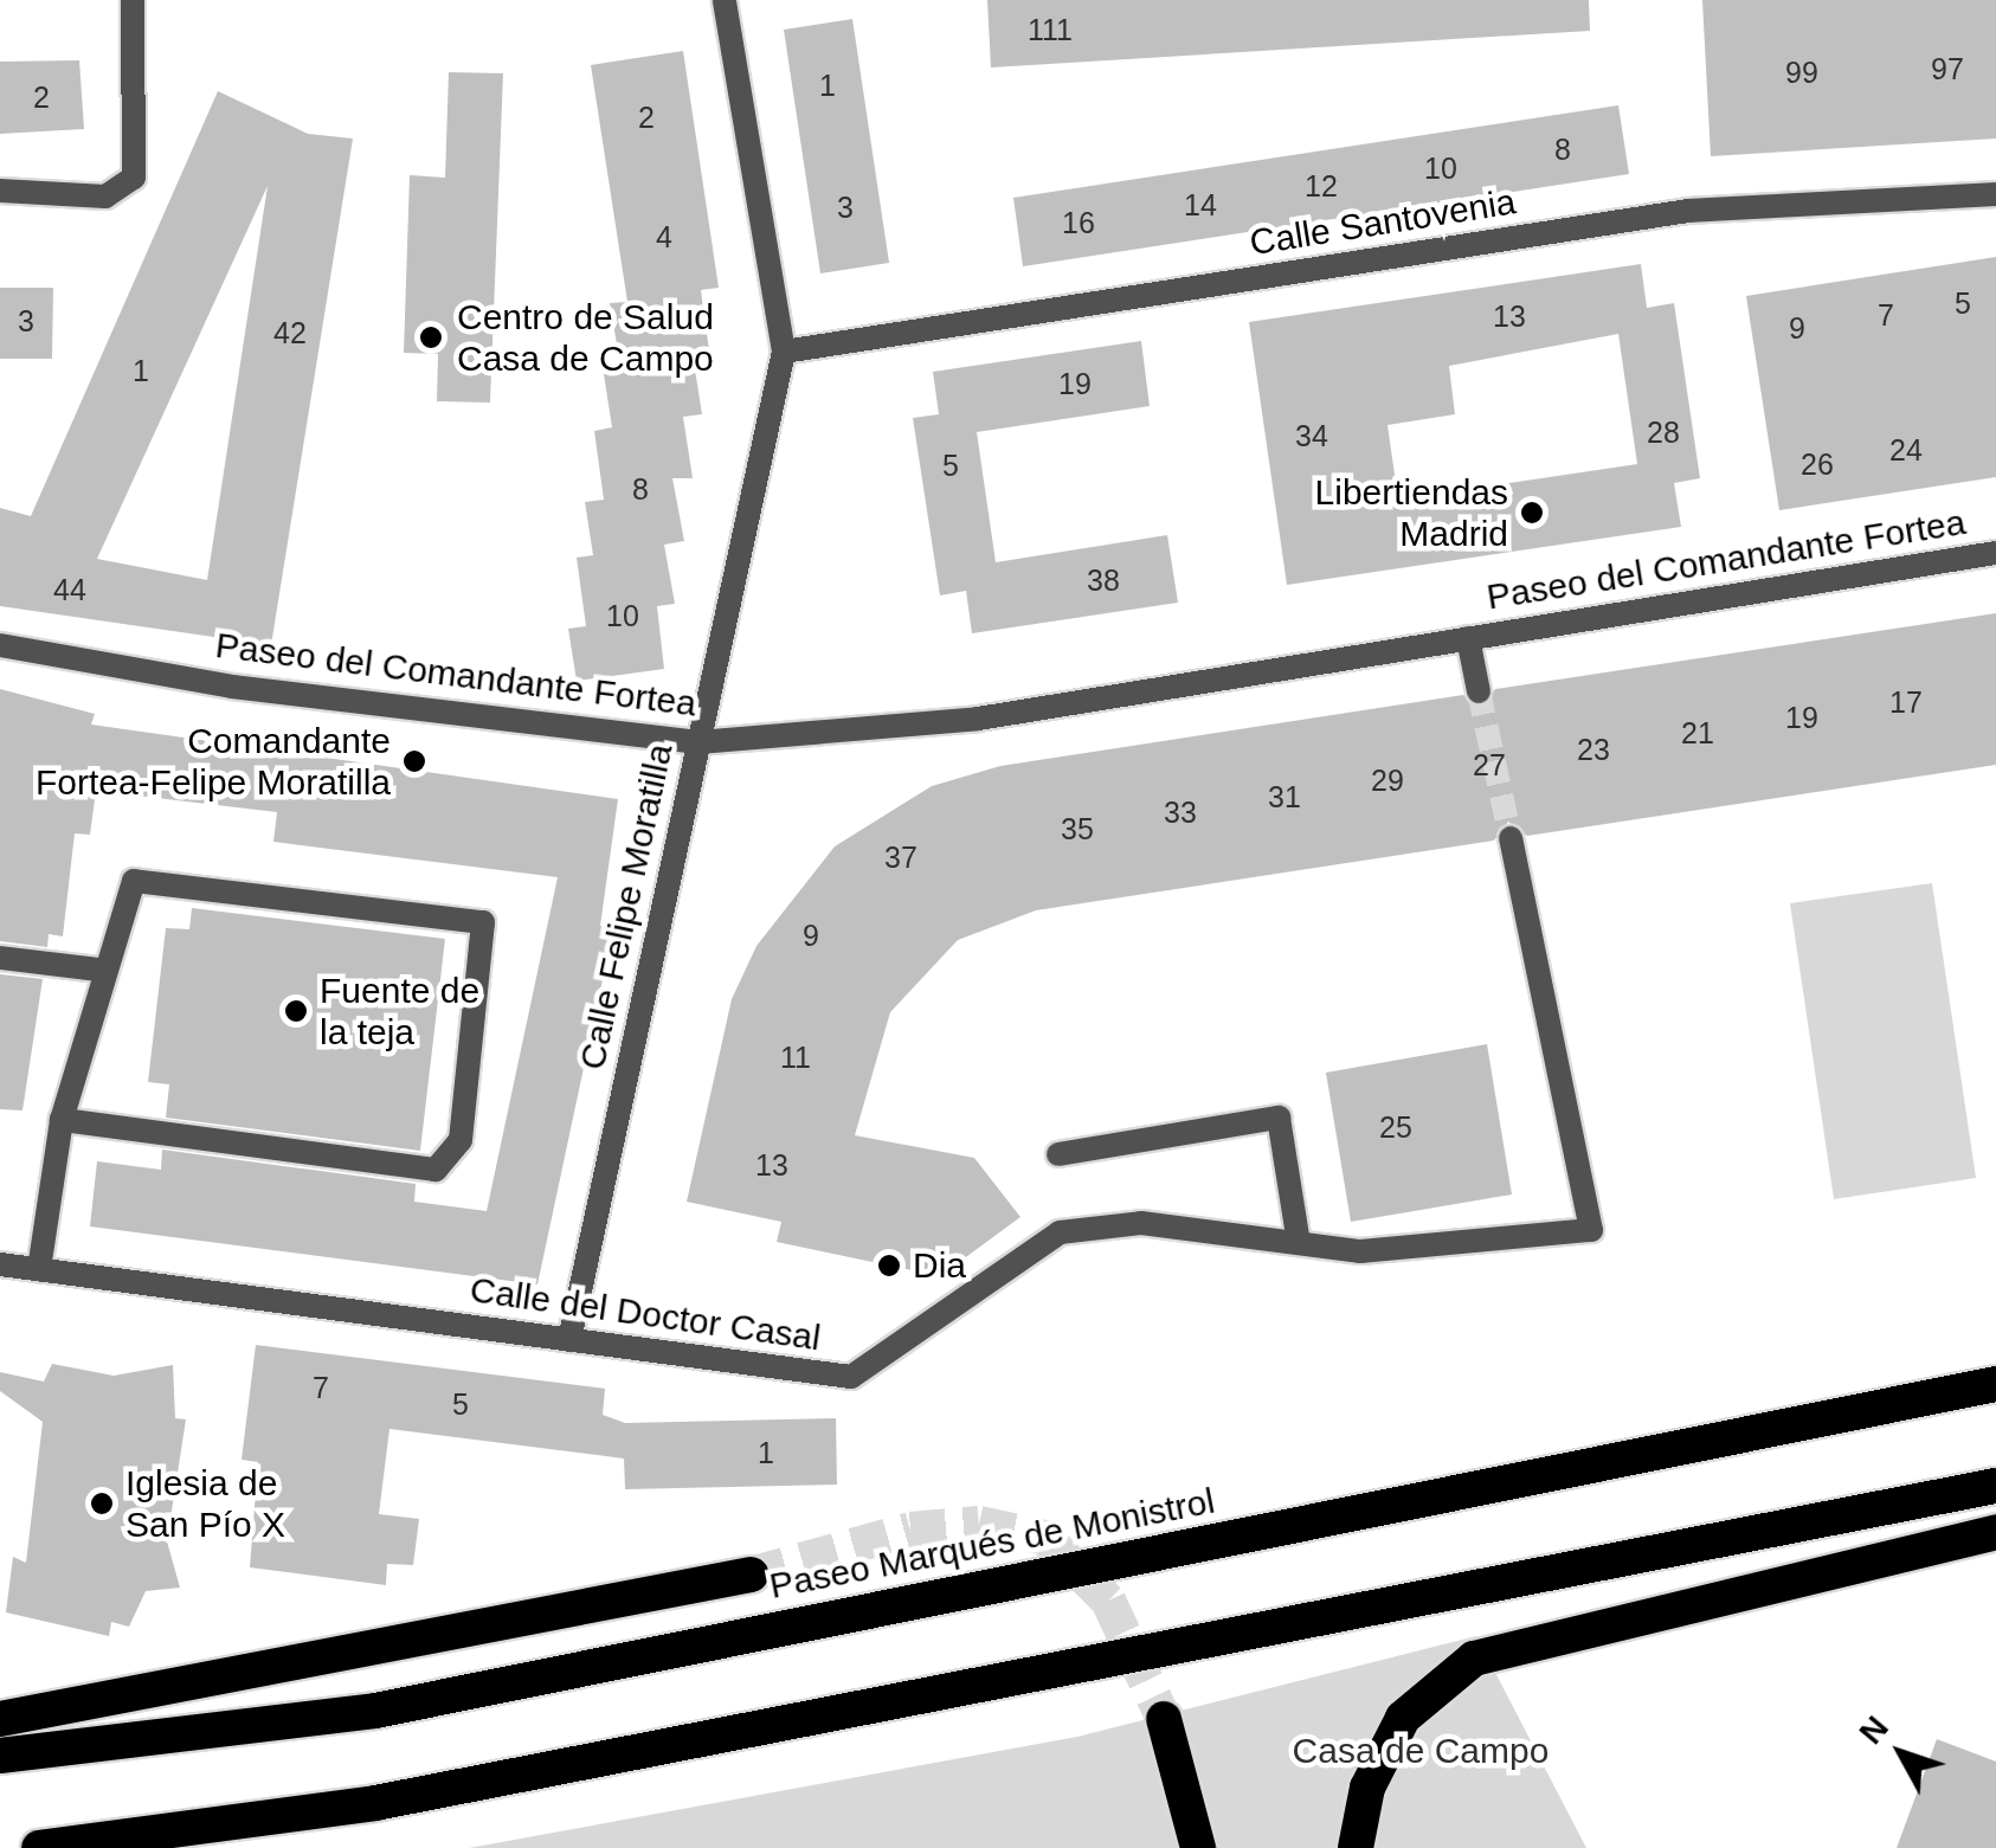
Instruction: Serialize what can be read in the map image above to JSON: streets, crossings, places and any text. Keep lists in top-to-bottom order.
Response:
{
  "streets": {
    "highway": ["Paseo Marqués de Monistrol"],
    "street": [
      "Calle Santovenia",
      "Paseo del Comandante Fortea",
      "Calle Felipe Moratilla",
      "Calle del Doctor Casal"
    ]
  },
  "crossings": [
    ["Calle Santovenia", "Calle Felipe Moratilla"],
    ["Paseo del Comandante Fortea", "Calle Felipe Moratilla"],
    ["Calle Felipe Moratilla", "Calle del Doctor Casal"]
  ],
  "parks": ["Casa de Campo"],
  "places": [
    "Centro de Salud Casa de Campo",
    "Libertiendas Madrid",
    "Comandante Fortea-Felipe Moratilla",
    "Fuente de la teja",
    "Dia",
    "Iglesia de San Pío X"
  ],
  "house_numbers": [
    "111",
    "97",
    "99",
    "1",
    "2",
    "2",
    "8",
    "10",
    "12",
    "14",
    "3",
    "16",
    "4",
    "5",
    "7",
    "13",
    "3",
    "9",
    "42",
    "1",
    "19",
    "28",
    "34",
    "24",
    "26",
    "5",
    "8",
    "38",
    "44",
    "10",
    "17",
    "19",
    "21",
    "23",
    "27",
    "29",
    "31",
    "33",
    "35",
    "37",
    "9",
    "11",
    "25",
    "13",
    "7",
    "5",
    "1"
  ],
  "north": "top left"
}
